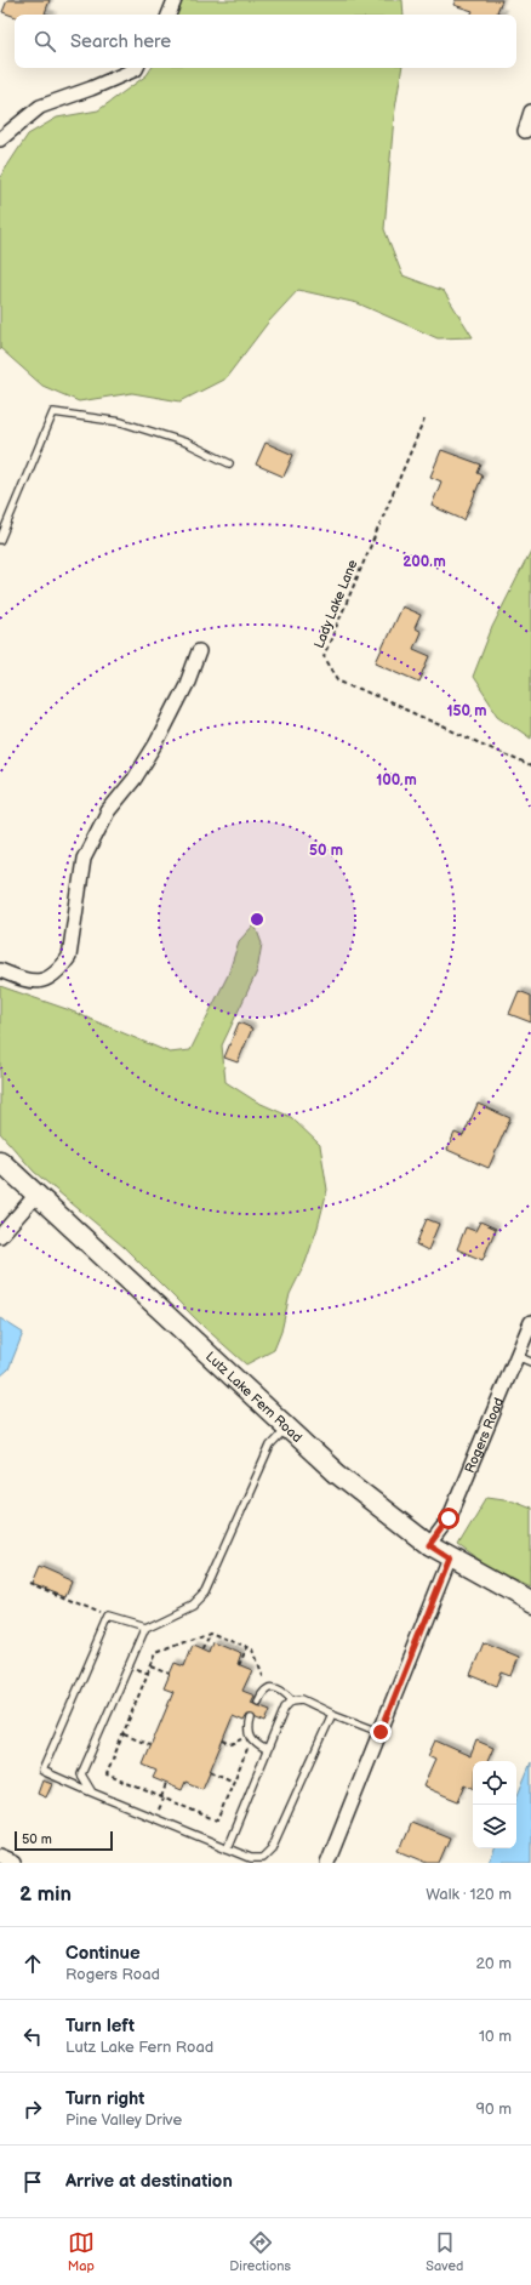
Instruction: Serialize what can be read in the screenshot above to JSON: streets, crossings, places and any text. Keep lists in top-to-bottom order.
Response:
{
  "streets": {
    "main road": ["Lutz Lake Fern Road"],
    "street": ["Rogers Road"],
    "path": ["Lady Lake Lane"]
  },
  "crossings": [
    ["Lutz Lake Fern Road", "Rogers Road"]
  ],
  "scale_bar": "50 m",
  "page": {
    "search": "Search here",
    "scale": "50 m",
    "heading": ["2 min", "Walk · 120 m"],
    "list": [
      ["Continue", "Rogers Road", "20 m"],
      ["Turn left", "Lutz Lake Fern Road", "10 m"],
      ["Turn right", "Pine Valley Drive", "90 m"],
      "Arrive at destination"
    ],
    "nav": ["Map", "Directions", "Saved"]
  },
  "rings": [
    "200 m",
    "150 m",
    "100 m",
    "50 m"
  ]
}
